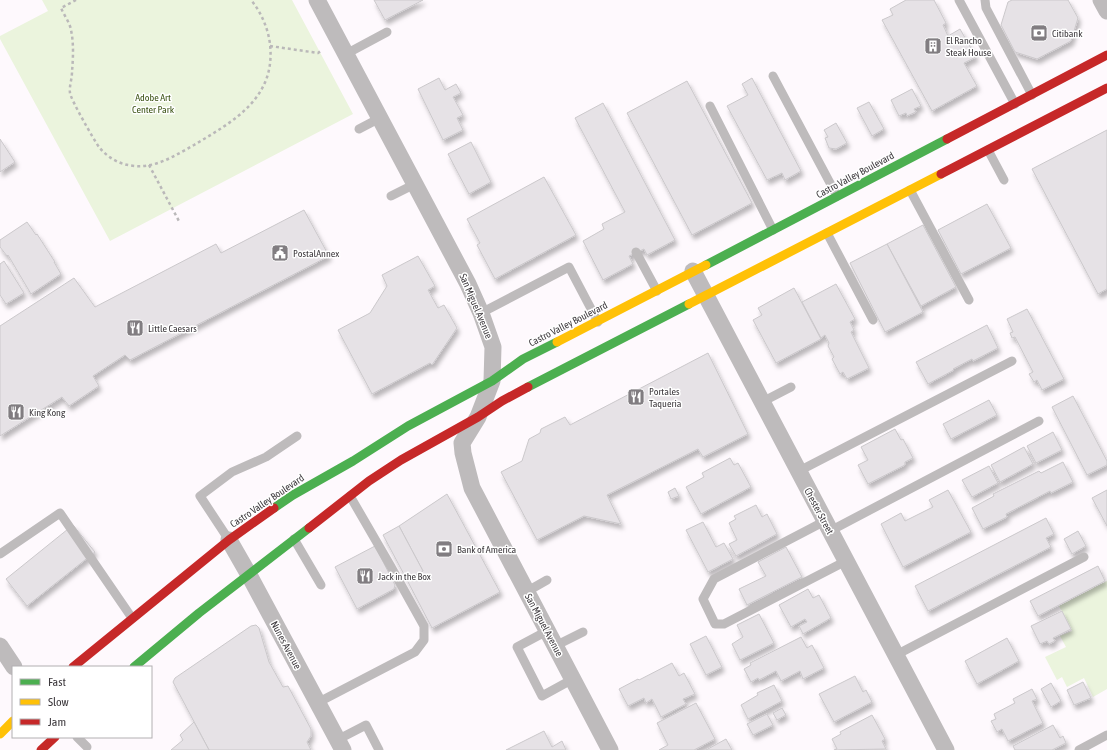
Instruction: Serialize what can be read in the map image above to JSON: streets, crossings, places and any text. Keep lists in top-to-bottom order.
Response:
{
  "streets": {
    "main road": ["Castro Valley Boulevard"],
    "street": ["San Miguel Avenue", "Chester Street", "Nunes Avenue"]
  },
  "crossings": [
    ["Castro Valley Boulevard", "San Miguel Avenue"],
    ["Castro Valley Boulevard", "Chester Street"],
    ["Castro Valley Boulevard", "Nunes Avenue"]
  ],
  "parks": ["Adobe Art Center Park"],
  "places": {
    "bank": ["Citibank", "Bank of America"],
    "building": ["El Rancho Steak House"],
    "public building": ["PostalAnnex"],
    "restaurant": [
      "Little Caesars",
      "Portales Taqueria",
      "King Kong",
      "Jack in the Box"
    ]
  },
  "legend": ["Fast", "Slow", "Jam"]
}
